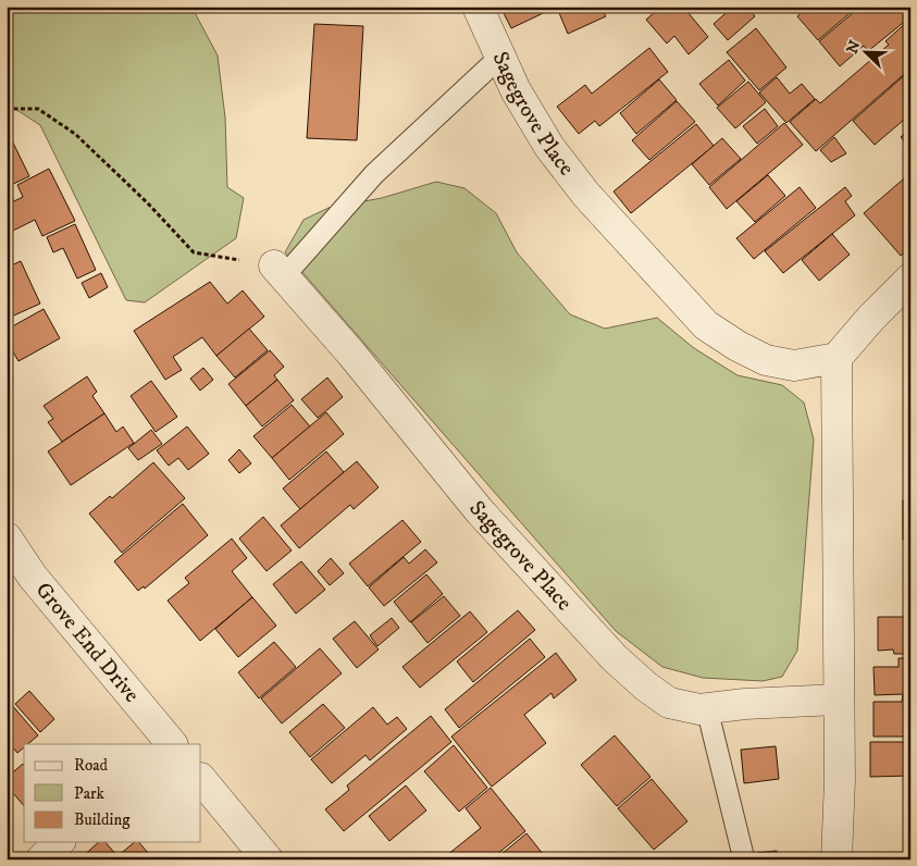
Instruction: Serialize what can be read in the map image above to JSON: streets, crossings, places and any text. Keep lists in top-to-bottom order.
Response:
{
  "streets": {
    "street": ["Sagegrove Place", "Grove End Drive"]
  },
  "legend": ["Road", "Park", "Building"],
  "north": "top left"
}
